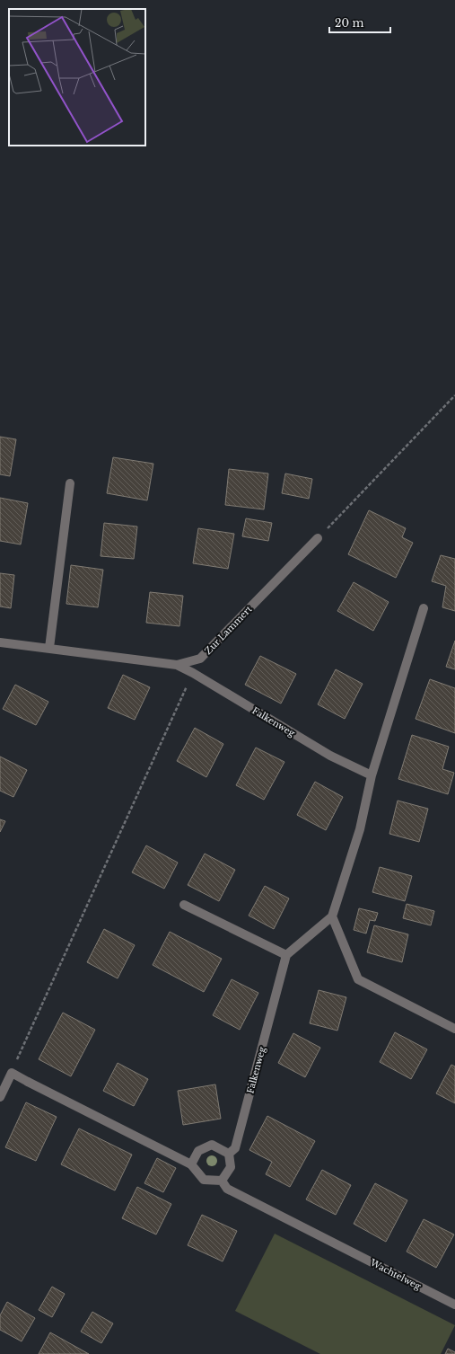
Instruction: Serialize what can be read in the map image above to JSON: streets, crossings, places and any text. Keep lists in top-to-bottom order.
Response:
{
  "streets": {
    "street": ["Zur Lammert", "Falkenweg", "Wachtelweg"]
  },
  "crossings": [
    ["Zur Lammert", "Falkenweg"],
    ["Falkenweg", "Wachtelweg"]
  ],
  "scale_bar": "20 m"
}
